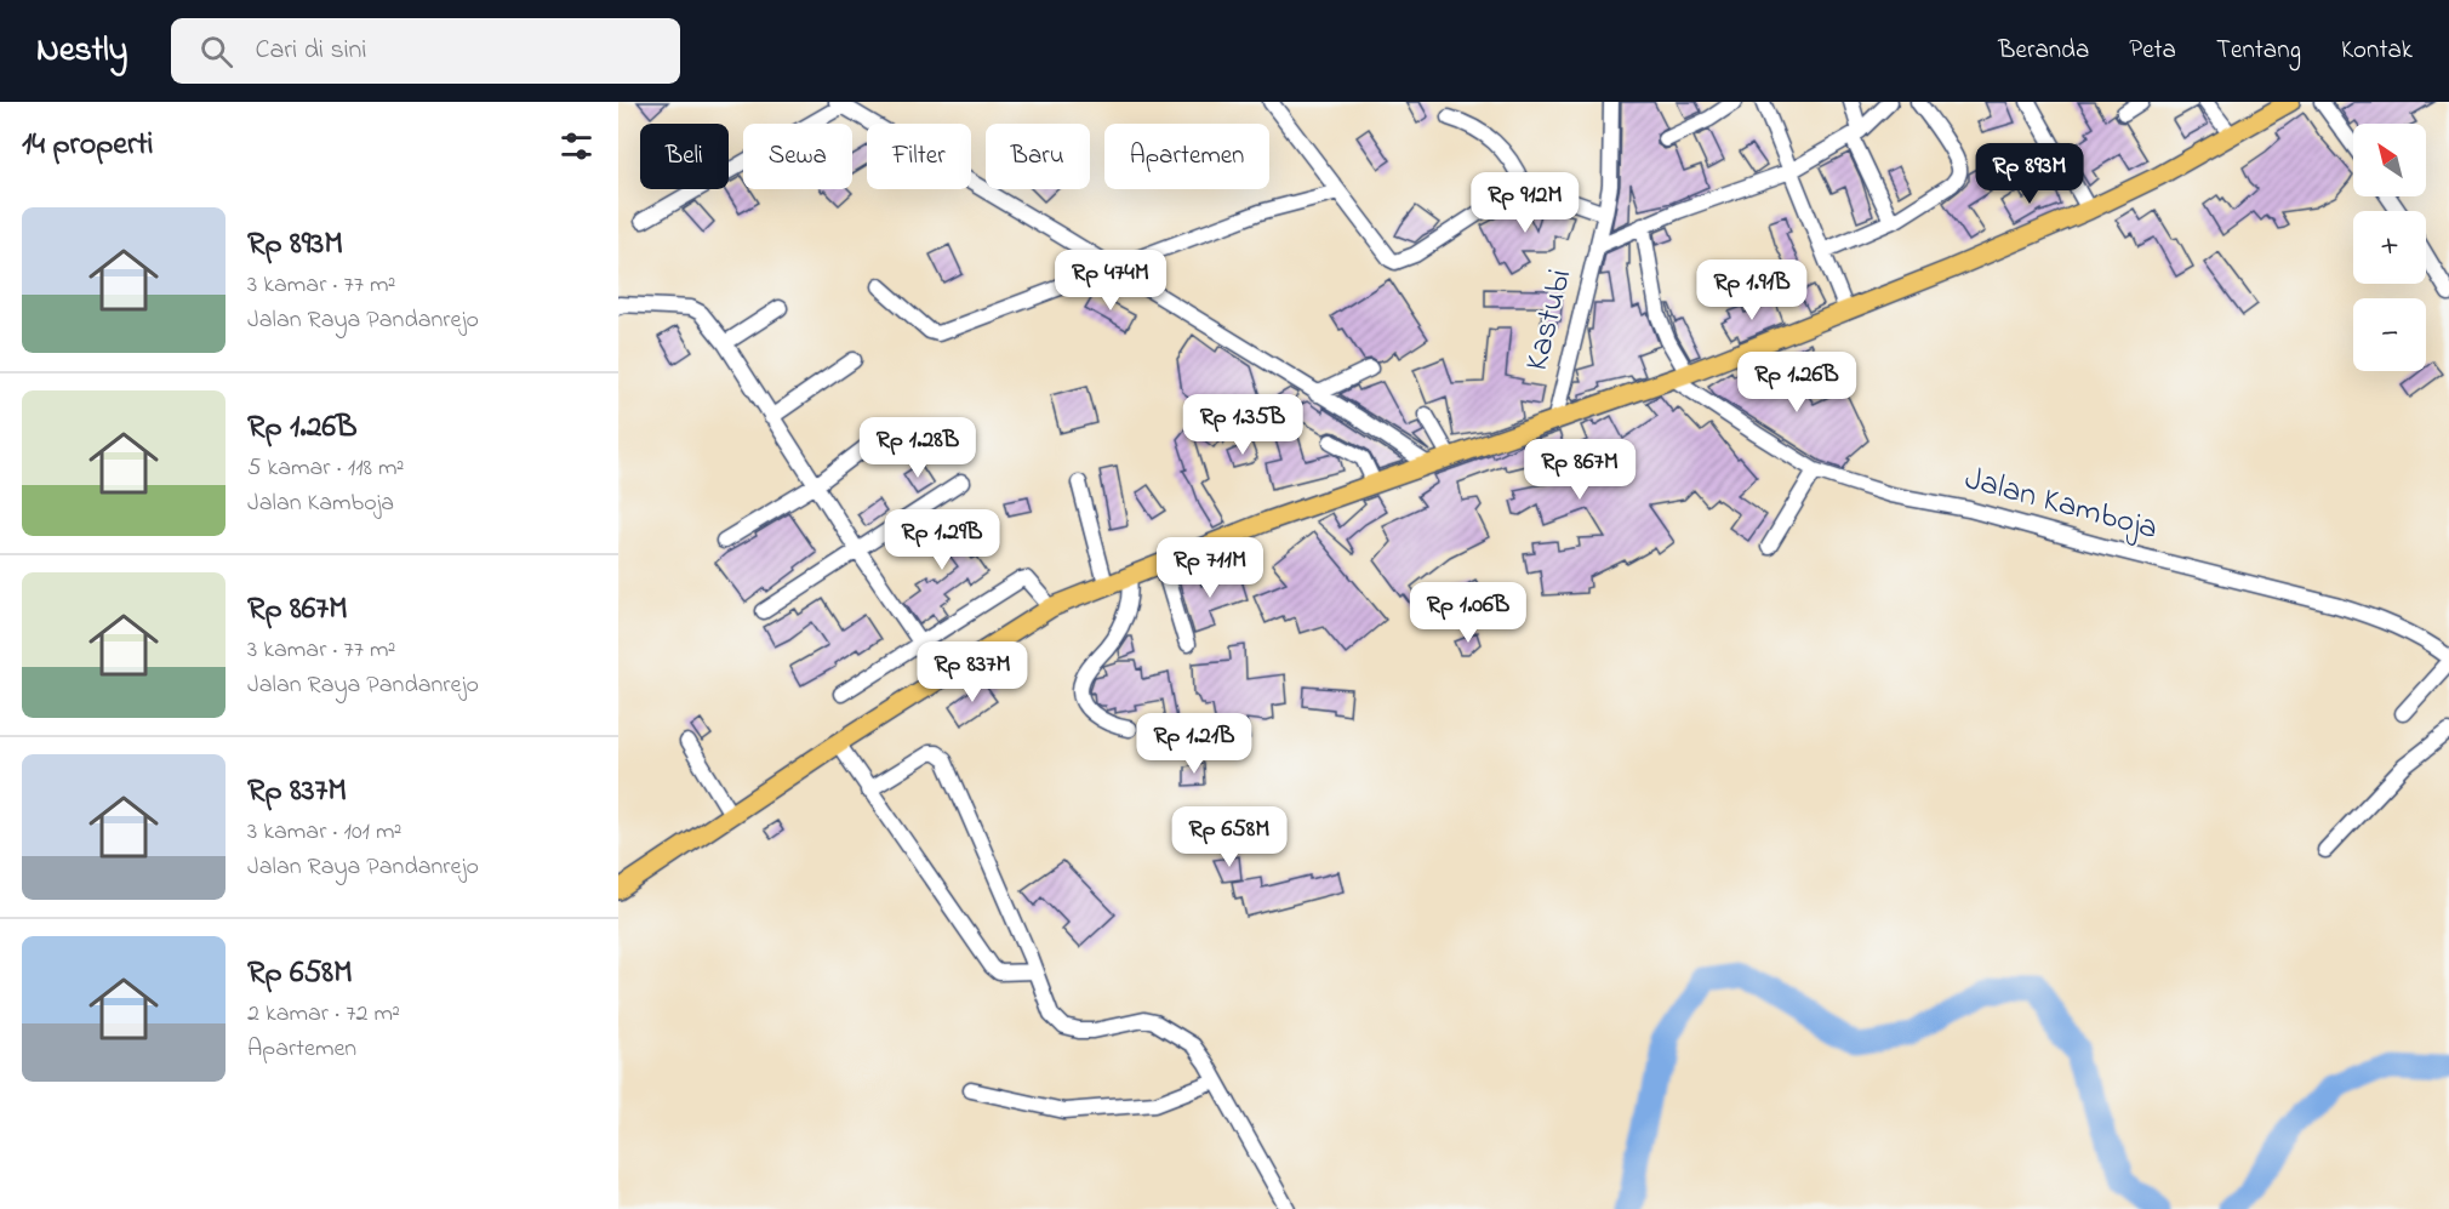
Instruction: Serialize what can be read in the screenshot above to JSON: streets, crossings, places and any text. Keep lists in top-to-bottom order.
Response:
{
  "streets": {
    "street": ["Kastubi", "Jalan Kamboja"]
  },
  "north": "top left",
  "page": {
    "header": "Nestly",
    "search": "Cari di sini",
    "nav": [
      "Beranda",
      "Peta",
      "Tentang",
      "Kontak"
    ],
    "heading": "14 properti",
    "map_buttons": ["+", "−"],
    "chip": [
      "Beli",
      "Sewa",
      "Filter",
      "Baru",
      "Apartemen"
    ],
    "price": [
      "Rp 893M",
      "Rp 912M",
      "Rp 474M",
      "Rp 1.91B",
      "Rp 1.26B",
      "Rp 1.35B",
      "Rp 1.28B",
      "Rp 867M",
      "Rp 1.29B",
      "Rp 711M",
      "Rp 1.06B",
      "Rp 837M",
      "Rp 1.21B",
      "Rp 658M"
    ],
    "list": [
      {
        "name": "Rp 893M",
        "note": "3 kamar · 77 m² · Jalan Raya Pandanrejo"
      },
      {
        "name": "Rp 1.26B",
        "note": "5 kamar · 118 m² · Jalan Kamboja"
      },
      {
        "name": "Rp 867M",
        "note": "3 kamar · 77 m² · Jalan Raya Pandanrejo"
      },
      {
        "name": "Rp 837M",
        "note": "3 kamar · 101 m² · Jalan Raya Pandanrejo"
      },
      {
        "name": "Rp 658M",
        "note": "2 kamar · 72 m² · Apartemen"
      }
    ]
  }
}
